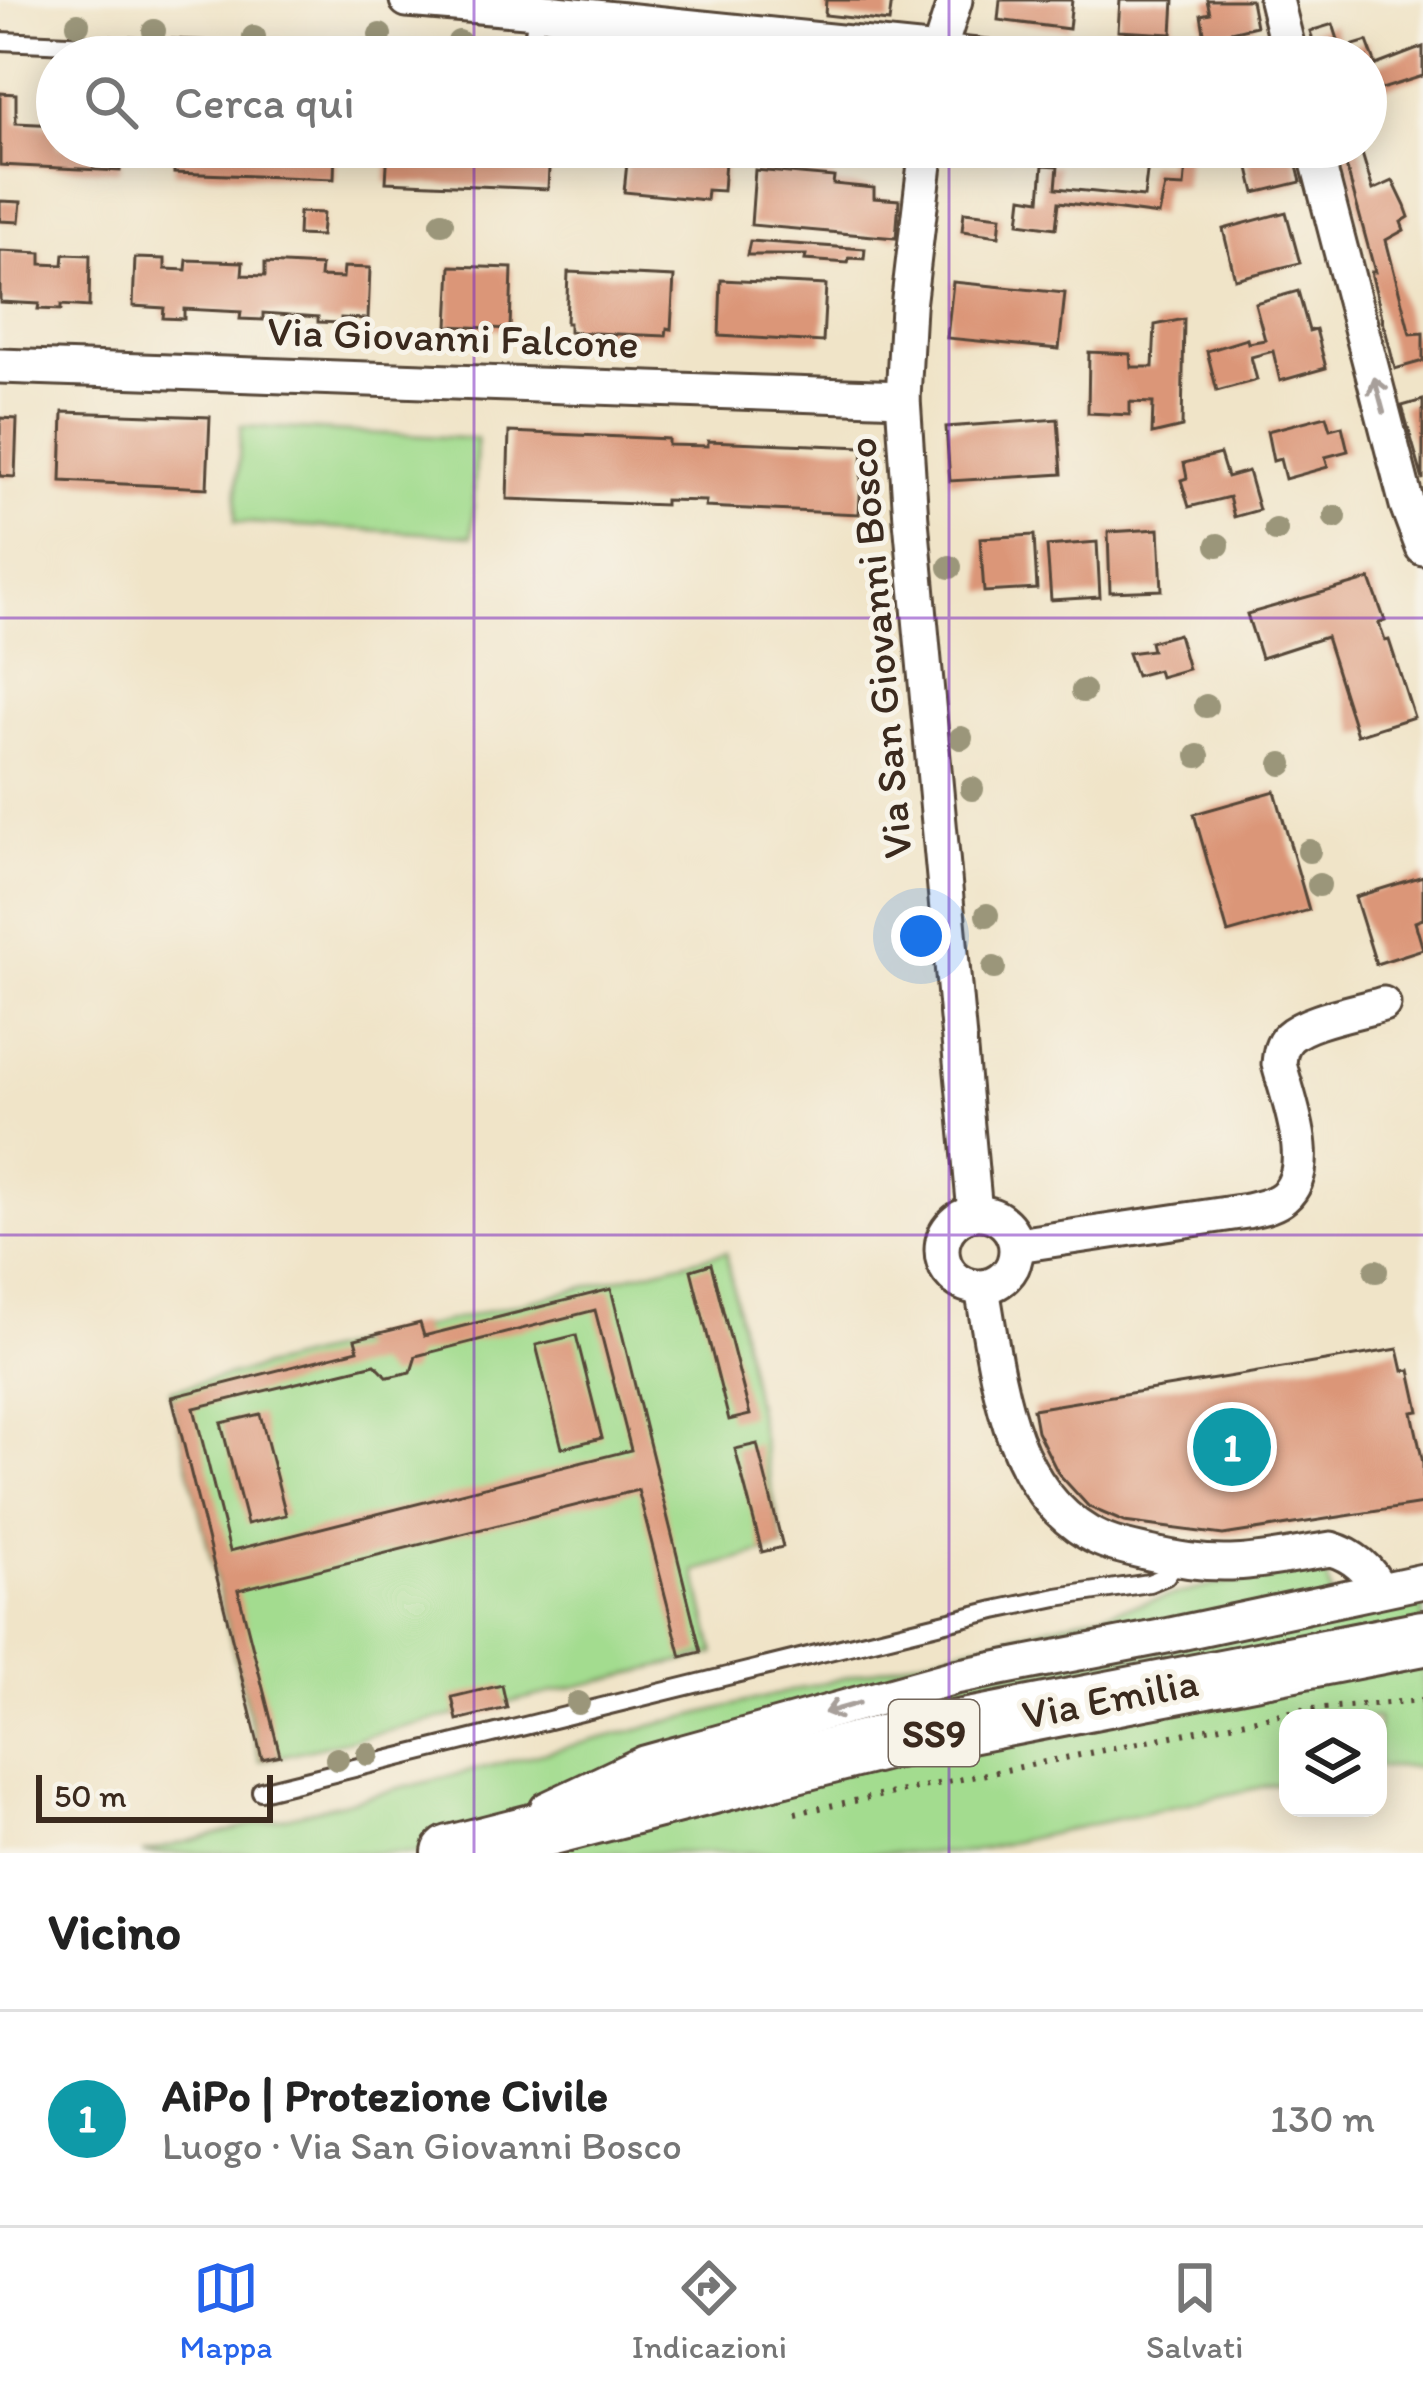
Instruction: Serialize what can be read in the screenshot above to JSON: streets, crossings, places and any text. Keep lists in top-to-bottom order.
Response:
{
  "streets": {
    "main road": ["Via Emilia", "SS9"],
    "street": ["Via Giovanni Falcone", "Via San Giovanni Bosco"]
  },
  "crossings": [
    ["Via Giovanni Falcone", "Via San Giovanni Bosco"]
  ],
  "scale_bar": "50 m",
  "page": {
    "search": "Cerca qui",
    "pins": "1",
    "scale": "50 m",
    "heading": "Vicino",
    "list": [
      {
        "mark": "1",
        "name": "AiPo | Protezione Civile",
        "note": "Luogo · Via San Giovanni Bosco",
        "value": "130 m"
      }
    ],
    "nav": ["Mappa", "Indicazioni", "Salvati"]
  }
}
